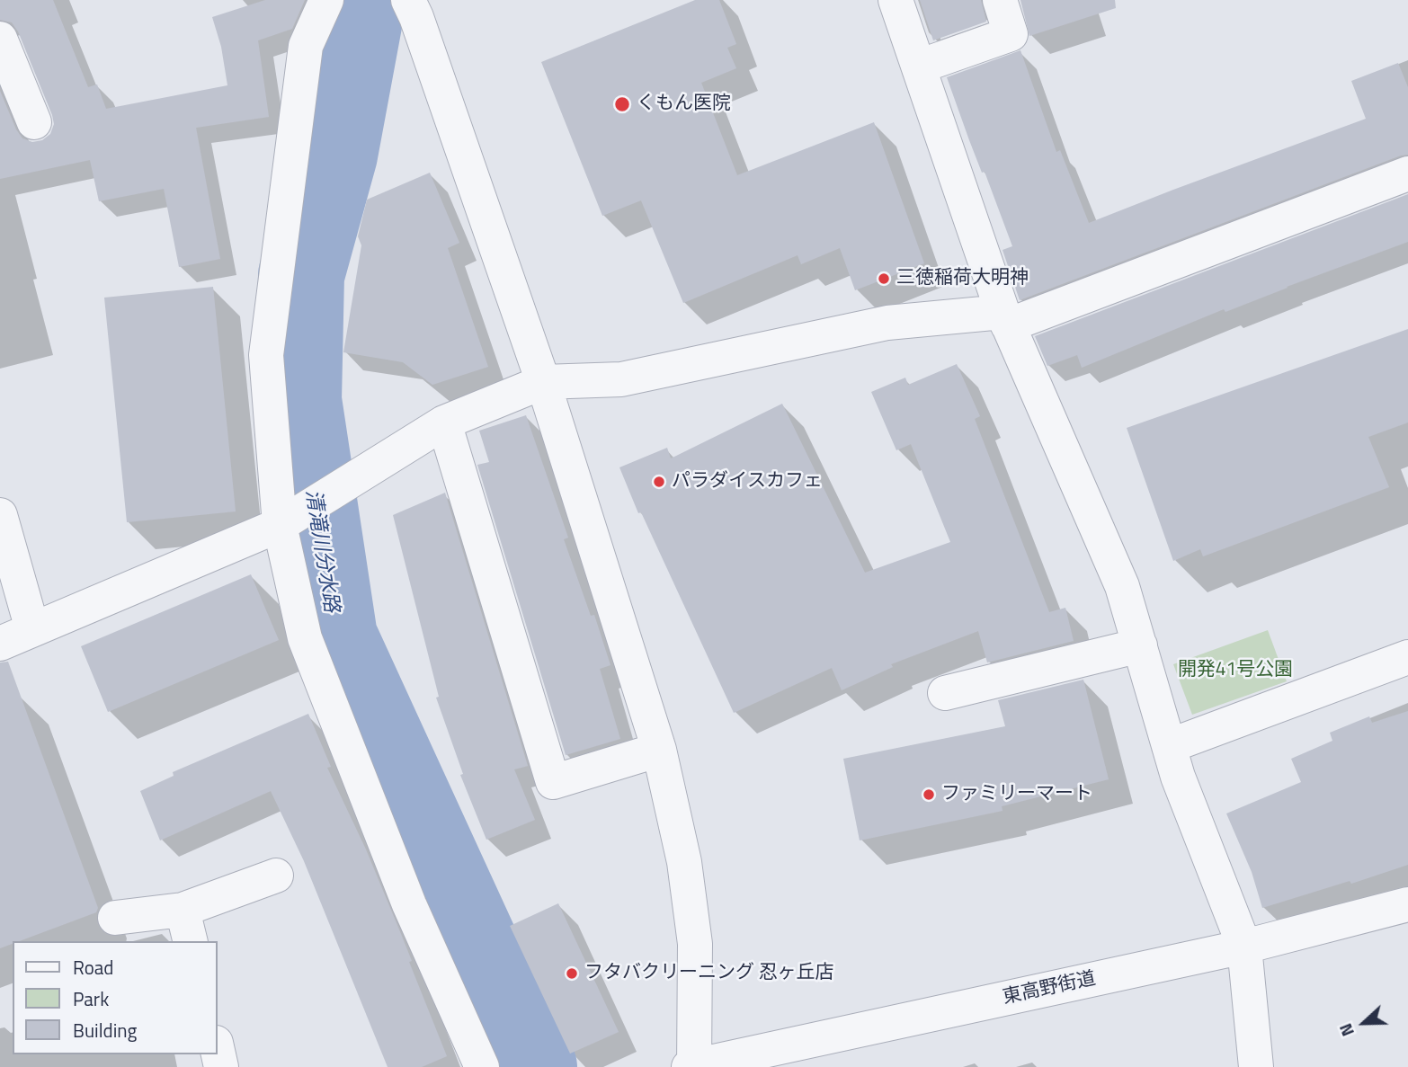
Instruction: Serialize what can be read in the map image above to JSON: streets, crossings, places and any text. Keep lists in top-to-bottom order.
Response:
{
  "streets": {
    "street": ["東高野街道"]
  },
  "water": ["清滝川分水路"],
  "parks": ["開発41号公園"],
  "places": [
    "くもん医院",
    "三徳稲荷大明神",
    "パラダイスカフェ",
    "ファミリーマート",
    "フタバクリーニング 忍ヶ丘店"
  ],
  "legend": ["Road", "Park", "Building"],
  "north": "left"
}
